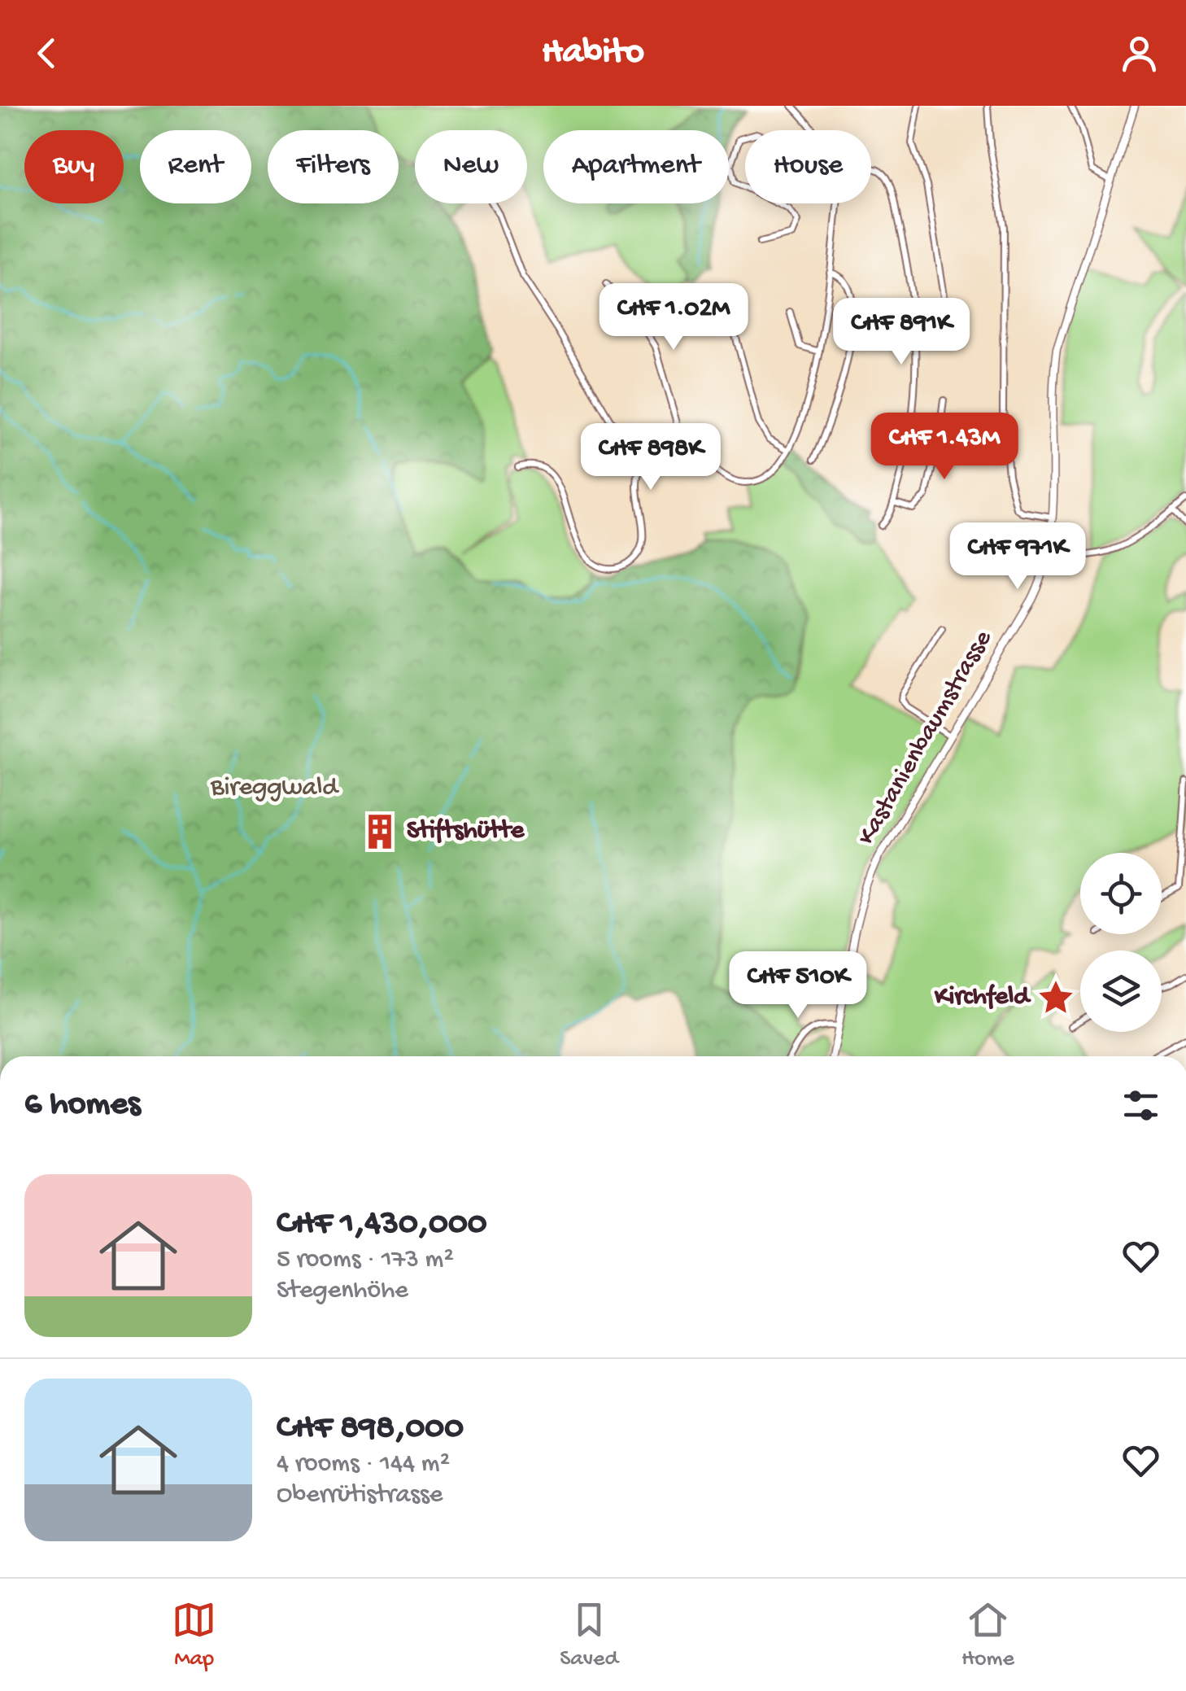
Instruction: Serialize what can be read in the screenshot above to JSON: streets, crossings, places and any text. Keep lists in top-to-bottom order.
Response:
{
  "streets": {
    "street": ["Kastanienbaumstrasse"]
  },
  "parks": ["Bireggwald"],
  "places": {
    "building": ["Stiftshütte"],
    "place": ["Kirchfeld"]
  },
  "page": {
    "header": "Habito",
    "chip": [
      "Buy",
      "Rent",
      "Filters",
      "New",
      "Apartment",
      "House"
    ],
    "price": [
      "CHF 1.02M",
      "CHF 891K",
      "CHF 1.43M",
      "CHF 898K",
      "CHF 971K",
      "CHF 510K"
    ],
    "heading": "6 homes",
    "list": [
      {
        "name": "CHF 1,430,000",
        "note": "5 rooms · 173 m² · Stegenhöhe"
      },
      {
        "name": "CHF 898,000",
        "note": "4 rooms · 144 m² · Oberrütistrasse"
      }
    ],
    "tabs": ["Map", "Saved", "Home"]
  }
}
